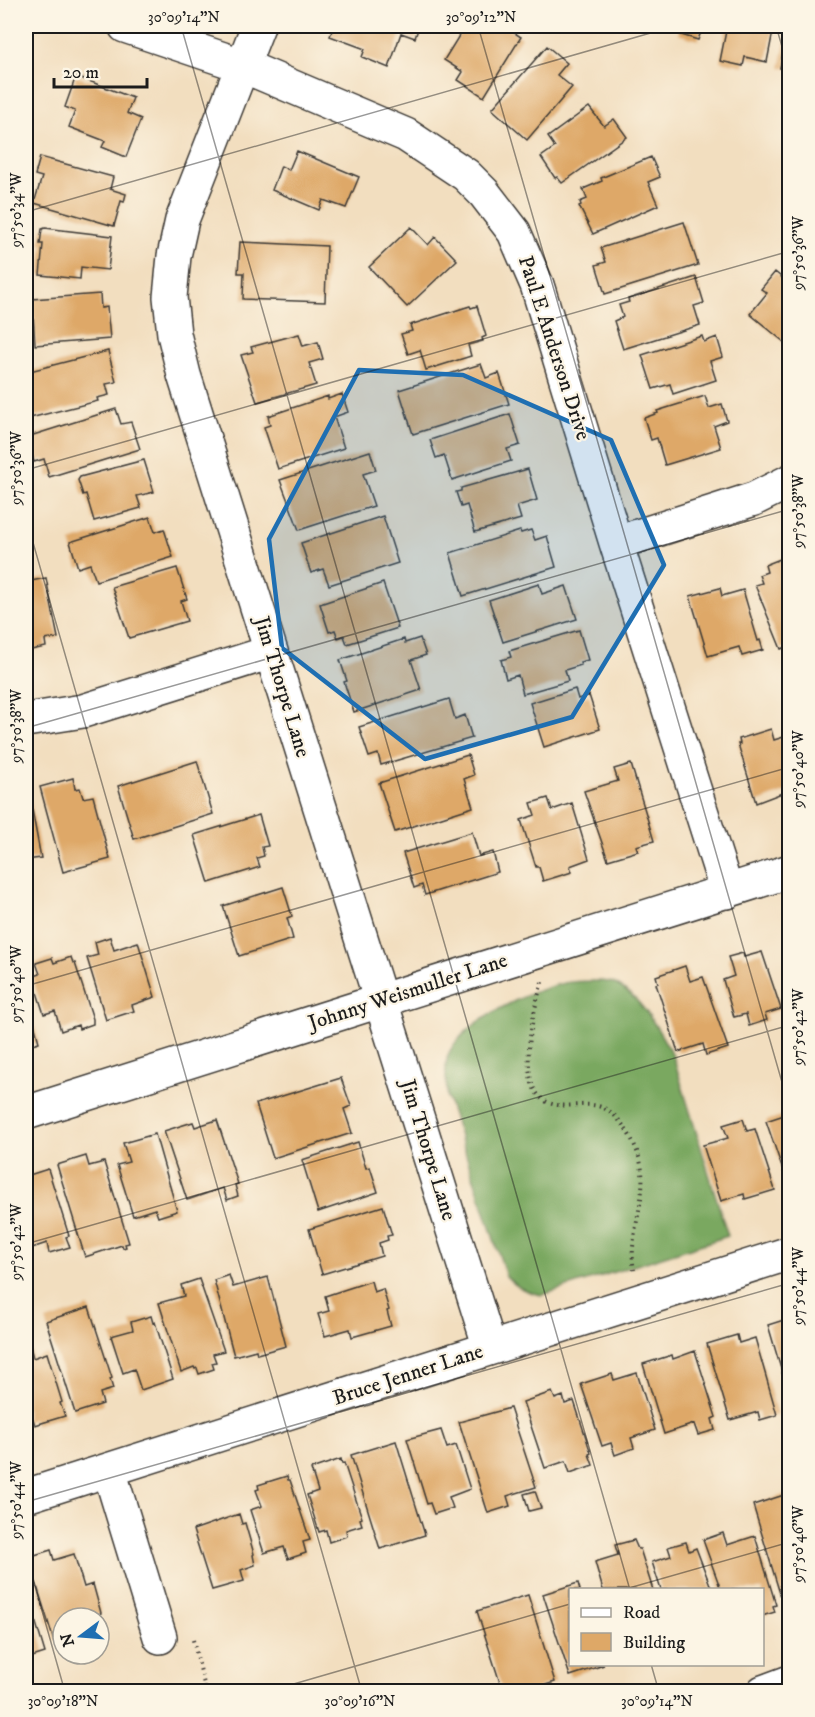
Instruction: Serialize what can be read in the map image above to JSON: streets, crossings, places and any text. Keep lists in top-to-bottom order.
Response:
{
  "streets": {
    "street": [
      "Paul E Anderson Drive",
      "Jim Thorpe Lane",
      "Johnny Weismuller Lane",
      "Bruce Jenner Lane"
    ]
  },
  "crossings": [
    ["Paul E Anderson Drive", "Jim Thorpe Lane"],
    ["Paul E Anderson Drive", "Johnny Weismuller Lane"],
    ["Jim Thorpe Lane", "Johnny Weismuller Lane"],
    ["Jim Thorpe Lane", "Bruce Jenner Lane"]
  ],
  "legend": ["Road", "Building"],
  "scale_bar": "20 m",
  "north": "left",
  "coordinates": [
    "30°09'14\"N",
    "30°09'12\"N",
    "97°50'34\"W",
    "97°50'36\"W",
    "97°50'38\"W",
    "97°50'40\"W",
    "97°50'42\"W",
    "97°50'44\"W",
    "97°50'46\"W",
    "30°09'18\"N",
    "30°09'16\"N"
  ]
}
